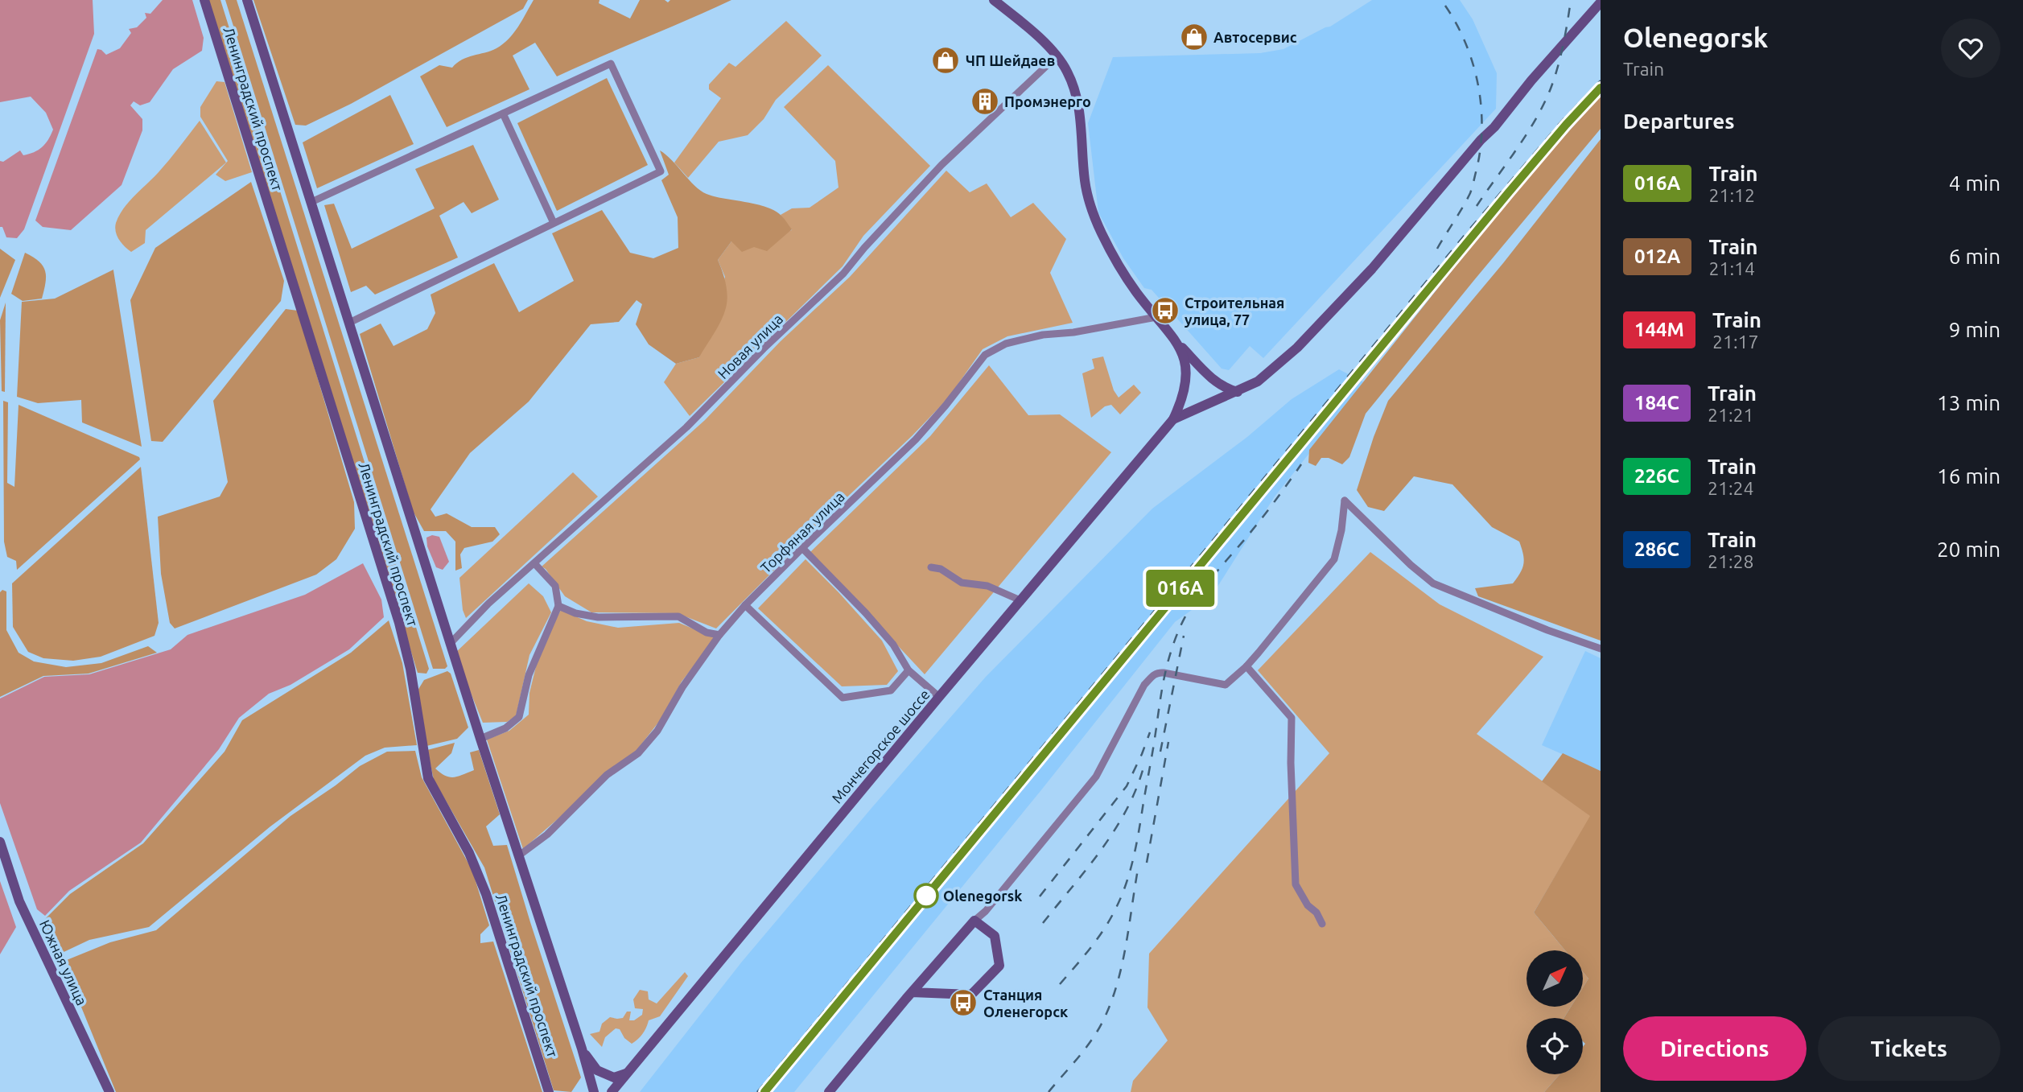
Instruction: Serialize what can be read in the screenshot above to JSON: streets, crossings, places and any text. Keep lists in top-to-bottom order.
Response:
{
  "streets": {
    "street": [
      "Ленинградский проспект",
      "Новая улица",
      "Торфяная улица",
      "Мончегорское шоссе",
      "Южная улица"
    ]
  },
  "crossings": [
    ["Ленинградский проспект", "Новая улица"],
    ["Ленинградский проспект", "Торфяная улица"]
  ],
  "places": {
    "shop": ["Автосервис", "ЧП Шейдаев"],
    "building": ["Промэнерго"],
    "bus stop": ["Строительная улица, 77", "Станция Оленегорск"],
    "other": ["Olenegorsk"]
  },
  "north": "top right",
  "page": {
    "on_map": "016А",
    "heading": [
      ["Olenegorsk", "Train"],
      "Departures"
    ],
    "list": [
      {
        "mark": "016А",
        "name": "Train",
        "note": "21:12",
        "value": "4 min"
      },
      {
        "mark": "012А",
        "name": "Train",
        "note": "21:14",
        "value": "6 min"
      },
      {
        "mark": "144М",
        "name": "Train",
        "note": "21:17",
        "value": "9 min"
      },
      {
        "mark": "184С",
        "name": "Train",
        "note": "21:21",
        "value": "13 min"
      },
      {
        "mark": "226С",
        "name": "Train",
        "note": "21:24",
        "value": "16 min"
      },
      {
        "mark": "286С",
        "name": "Train",
        "note": "21:28",
        "value": "20 min"
      }
    ],
    "buttons": ["Directions", "Tickets"]
  }
}
